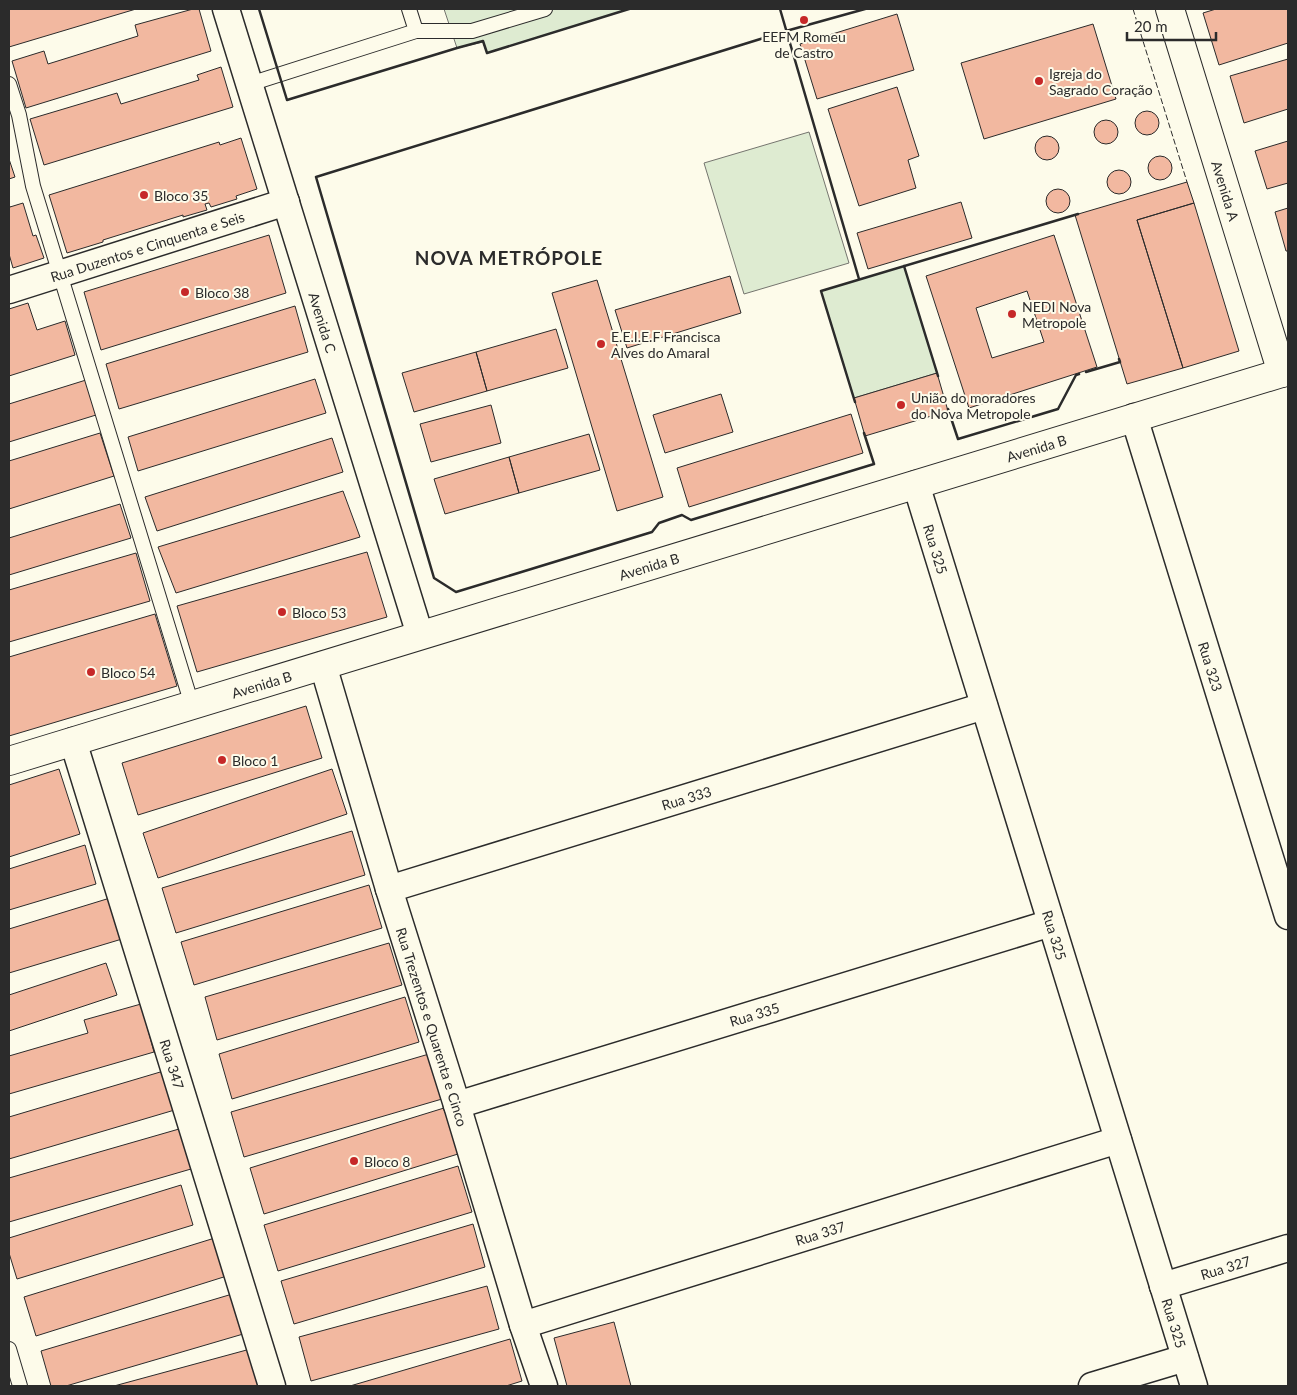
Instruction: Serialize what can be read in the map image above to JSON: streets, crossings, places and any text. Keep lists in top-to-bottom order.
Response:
{
  "streets": {
    "street": [
      "Avenida A",
      "Rua Duzentos e Cinquenta e Seis",
      "Avenida C",
      "Avenida B",
      "Rua 325",
      "Rua 323",
      "Rua 333",
      "Rua 335",
      "Rua Trezentos e Quarenta e Cinco",
      "Rua 347",
      "Rua 337",
      "Rua 327"
    ]
  },
  "crossings": [
    ["Avenida A", "Avenida B"],
    ["Rua Duzentos e Cinquenta e Seis", "Avenida C"],
    ["Avenida C", "Avenida B"],
    ["Avenida B", "Rua 325"],
    ["Avenida B", "Rua 323"],
    ["Avenida B", "Rua Trezentos e Quarenta e Cinco"],
    ["Avenida B", "Rua 347"],
    ["Rua 325", "Rua 333"],
    ["Rua 325", "Rua 335"],
    ["Rua 325", "Rua 337"],
    ["Rua 325", "Rua 327"],
    ["Rua 333", "Rua Trezentos e Quarenta e Cinco"],
    ["Rua 335", "Rua Trezentos e Quarenta e Cinco"],
    ["Rua Trezentos e Quarenta e Cinco", "Rua 337"]
  ],
  "districts": ["NOVA METRÓPOLE"],
  "places": [
    "EEFM Romeu de Castro",
    "Igreja do Sagrado Coração",
    "Bloco 35",
    "Bloco 38",
    "NEDI Nova Metropole",
    "E.E.I.E.F Francisca Alves do Amaral",
    "União do moradores do Nova Metropole",
    "Bloco 53",
    "Bloco 54",
    "Bloco 1",
    "Bloco 8"
  ],
  "scale_bar": "20 m"
}
